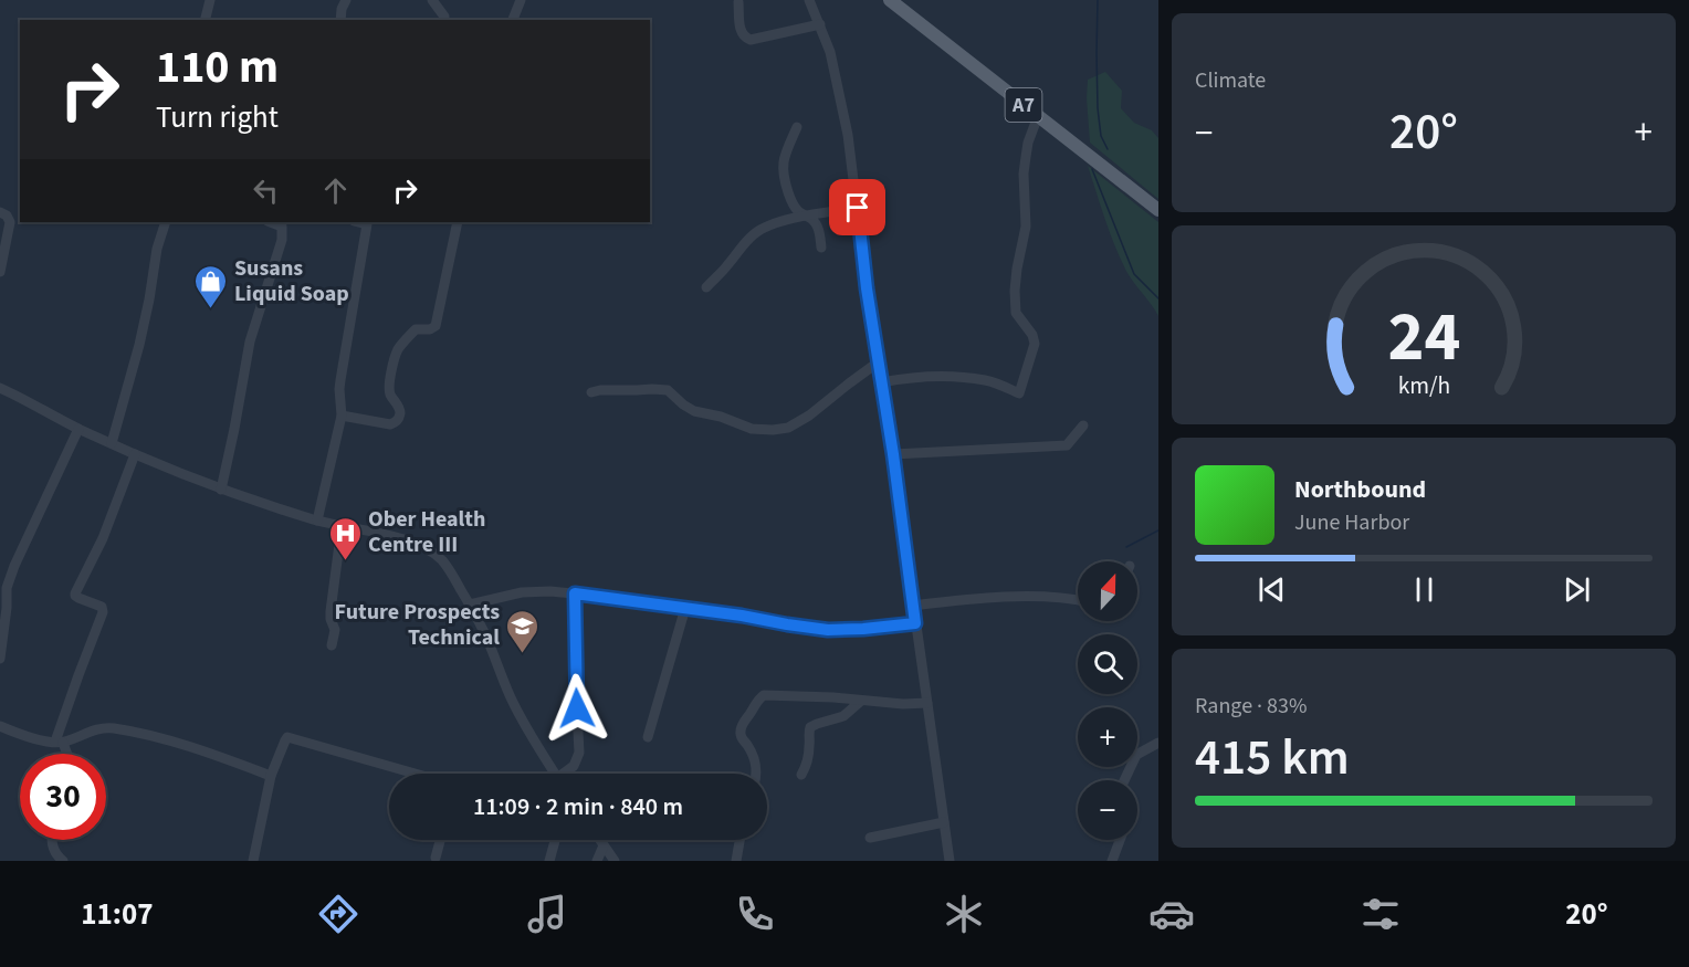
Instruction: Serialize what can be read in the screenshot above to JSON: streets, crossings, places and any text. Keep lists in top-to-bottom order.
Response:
{
  "streets": {
    "main road": ["A7"]
  },
  "places": {
    "shop": ["Susans Liquid Soap"],
    "hospital": ["Ober Health Centre III"],
    "school or university": ["Future Prospects Technical"]
  },
  "north": "top",
  "page": {
    "tile": [
      "Climate",
      ["Range · 83%", "415 km"]
    ],
    "turn": ["110 m", "Turn right"],
    "heat": ["−", "20°", "+"],
    "song": ["Northbound", "June Harbor"],
    "map_buttons": ["+", "−"],
    "limit": "30",
    "trip": "11:09 · 2 min · 840 m",
    "tabs": ["11:07", "20°"],
    "gauge": ["24", "km/h"]
  }
}
